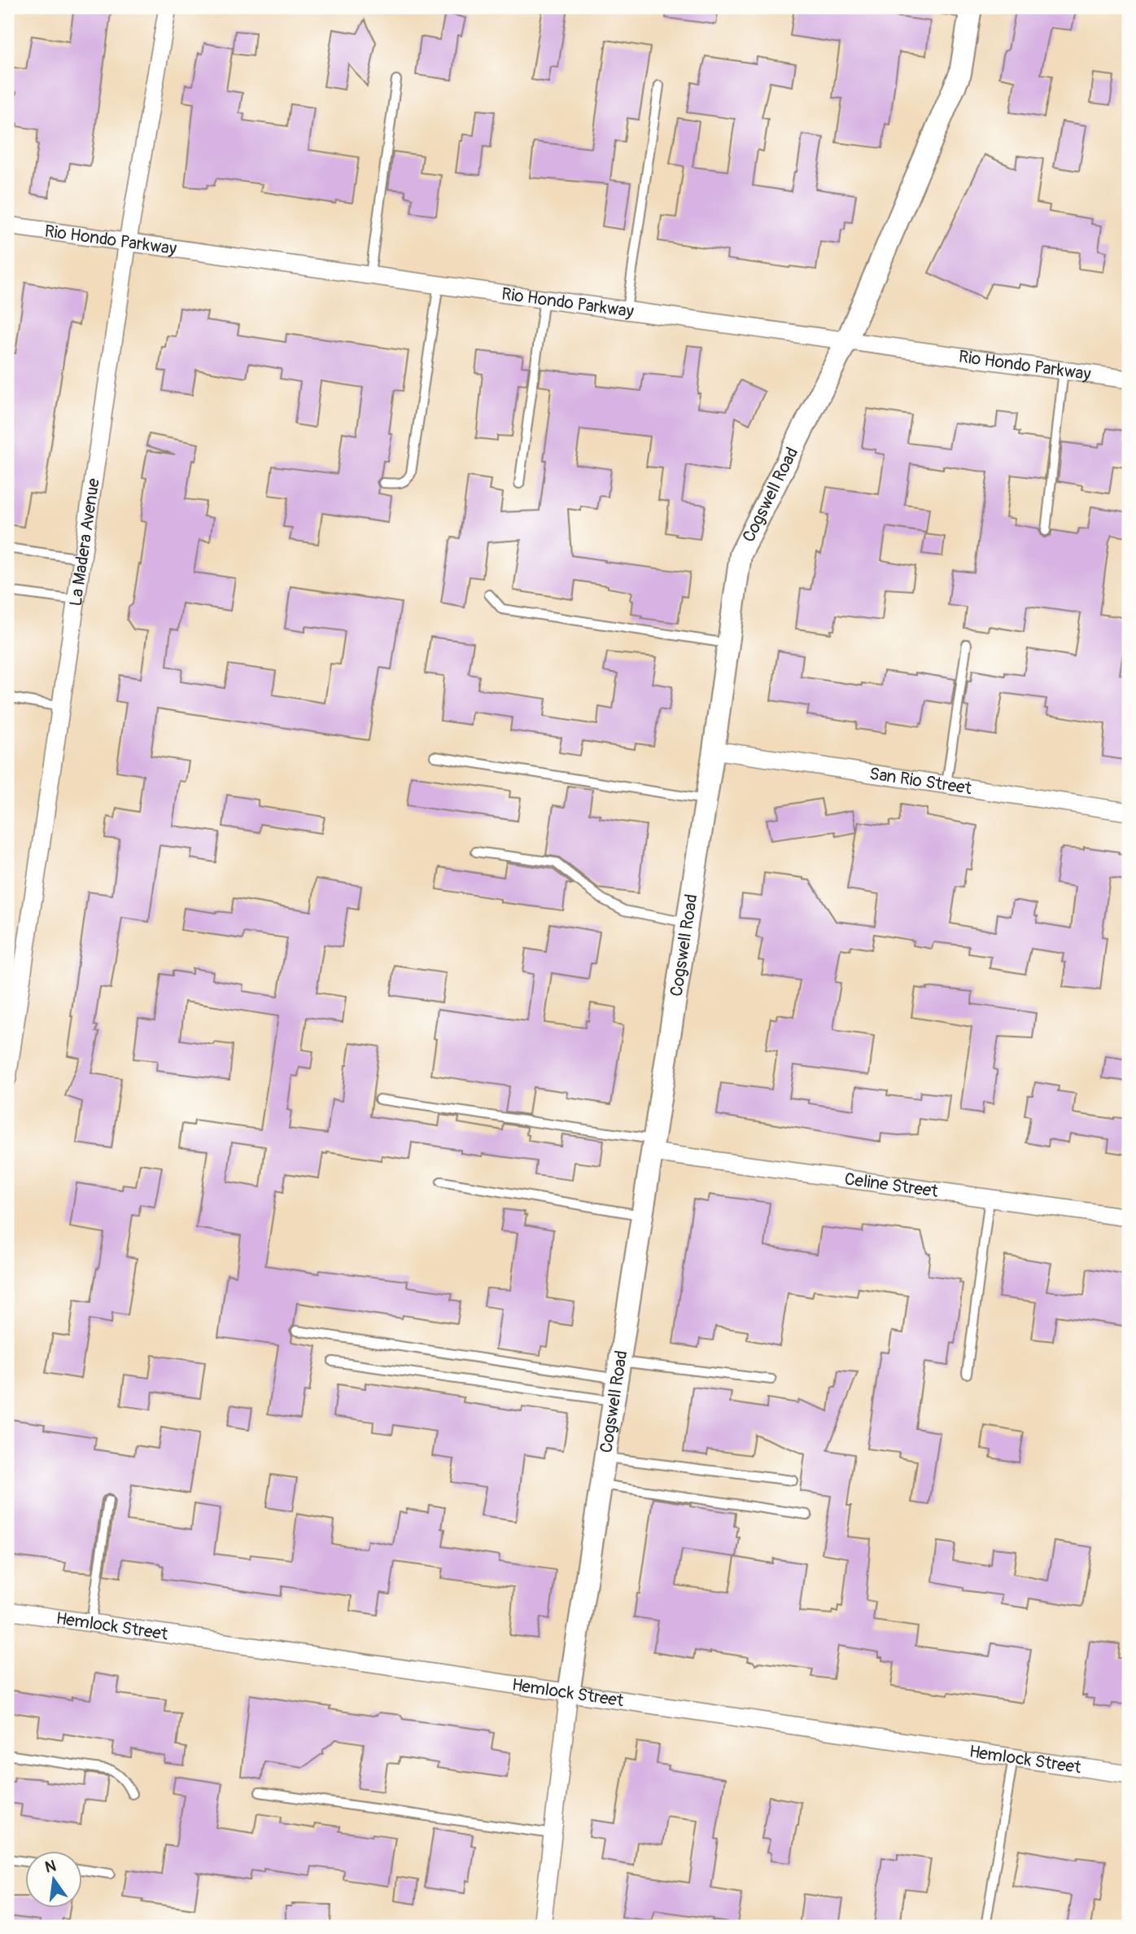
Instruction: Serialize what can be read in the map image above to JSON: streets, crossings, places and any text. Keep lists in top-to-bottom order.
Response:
{
  "streets": {
    "street": [
      "Rio Hondo Parkway",
      "Cogswell Road",
      "La Madera Avenue",
      "San Rio Street",
      "Celine Street",
      "Hemlock Street"
    ]
  },
  "crossings": [
    ["Rio Hondo Parkway", "Cogswell Road"],
    ["Rio Hondo Parkway", "La Madera Avenue"],
    ["Cogswell Road", "San Rio Street"],
    ["Cogswell Road", "Celine Street"],
    ["Cogswell Road", "Hemlock Street"]
  ],
  "north": "top"
}
